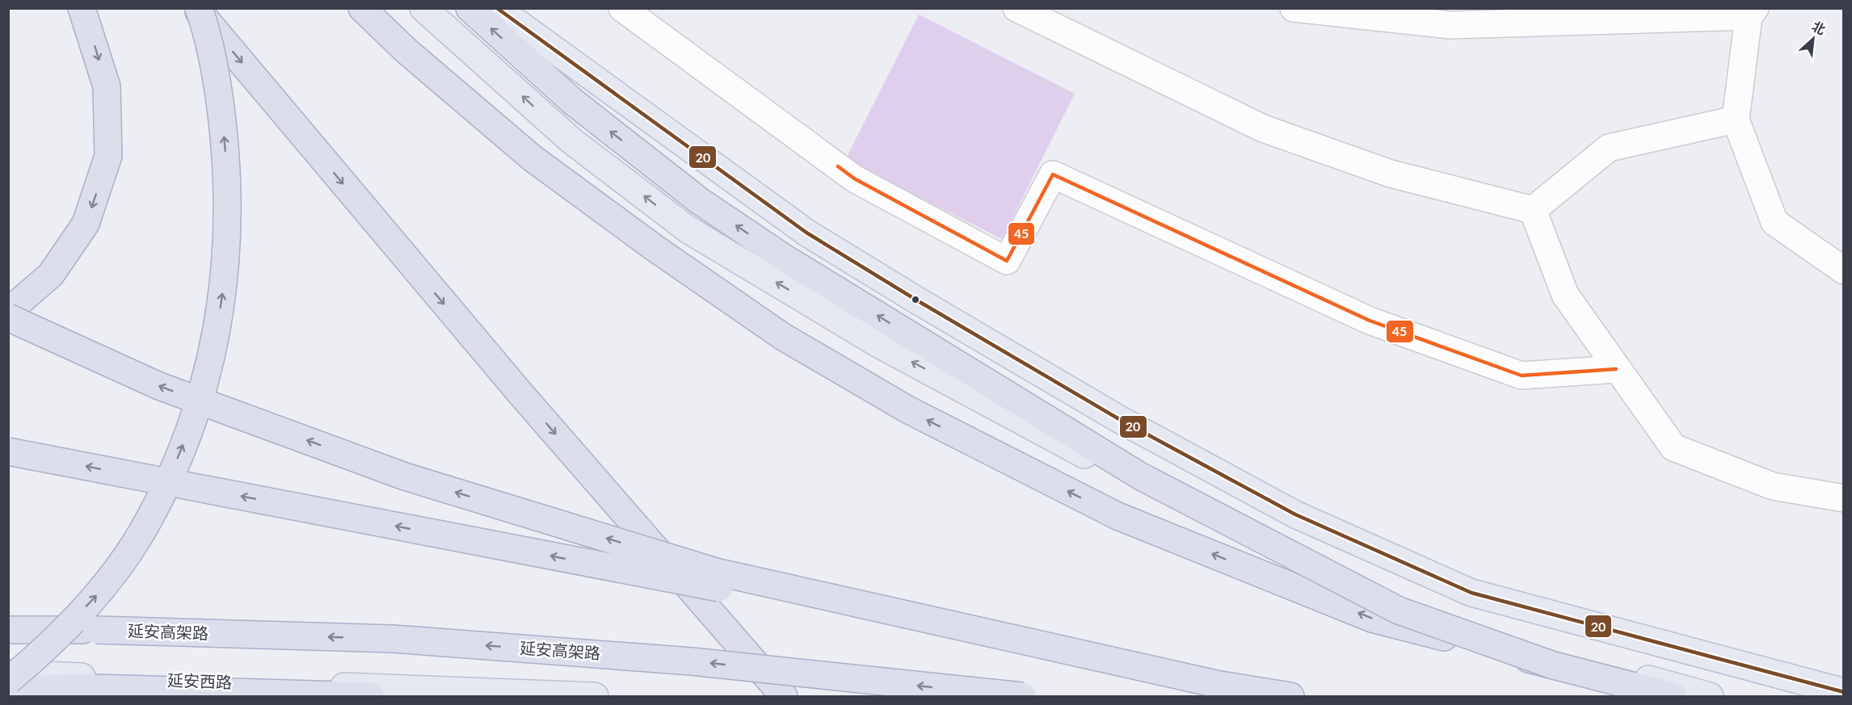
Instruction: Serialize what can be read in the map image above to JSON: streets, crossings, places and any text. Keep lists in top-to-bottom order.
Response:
{
  "streets": {
    "highway": ["延安高架路"],
    "main road": ["延安西路"]
  },
  "lines": ["transit line 20", "transit line 45"],
  "north": "top right"
}
